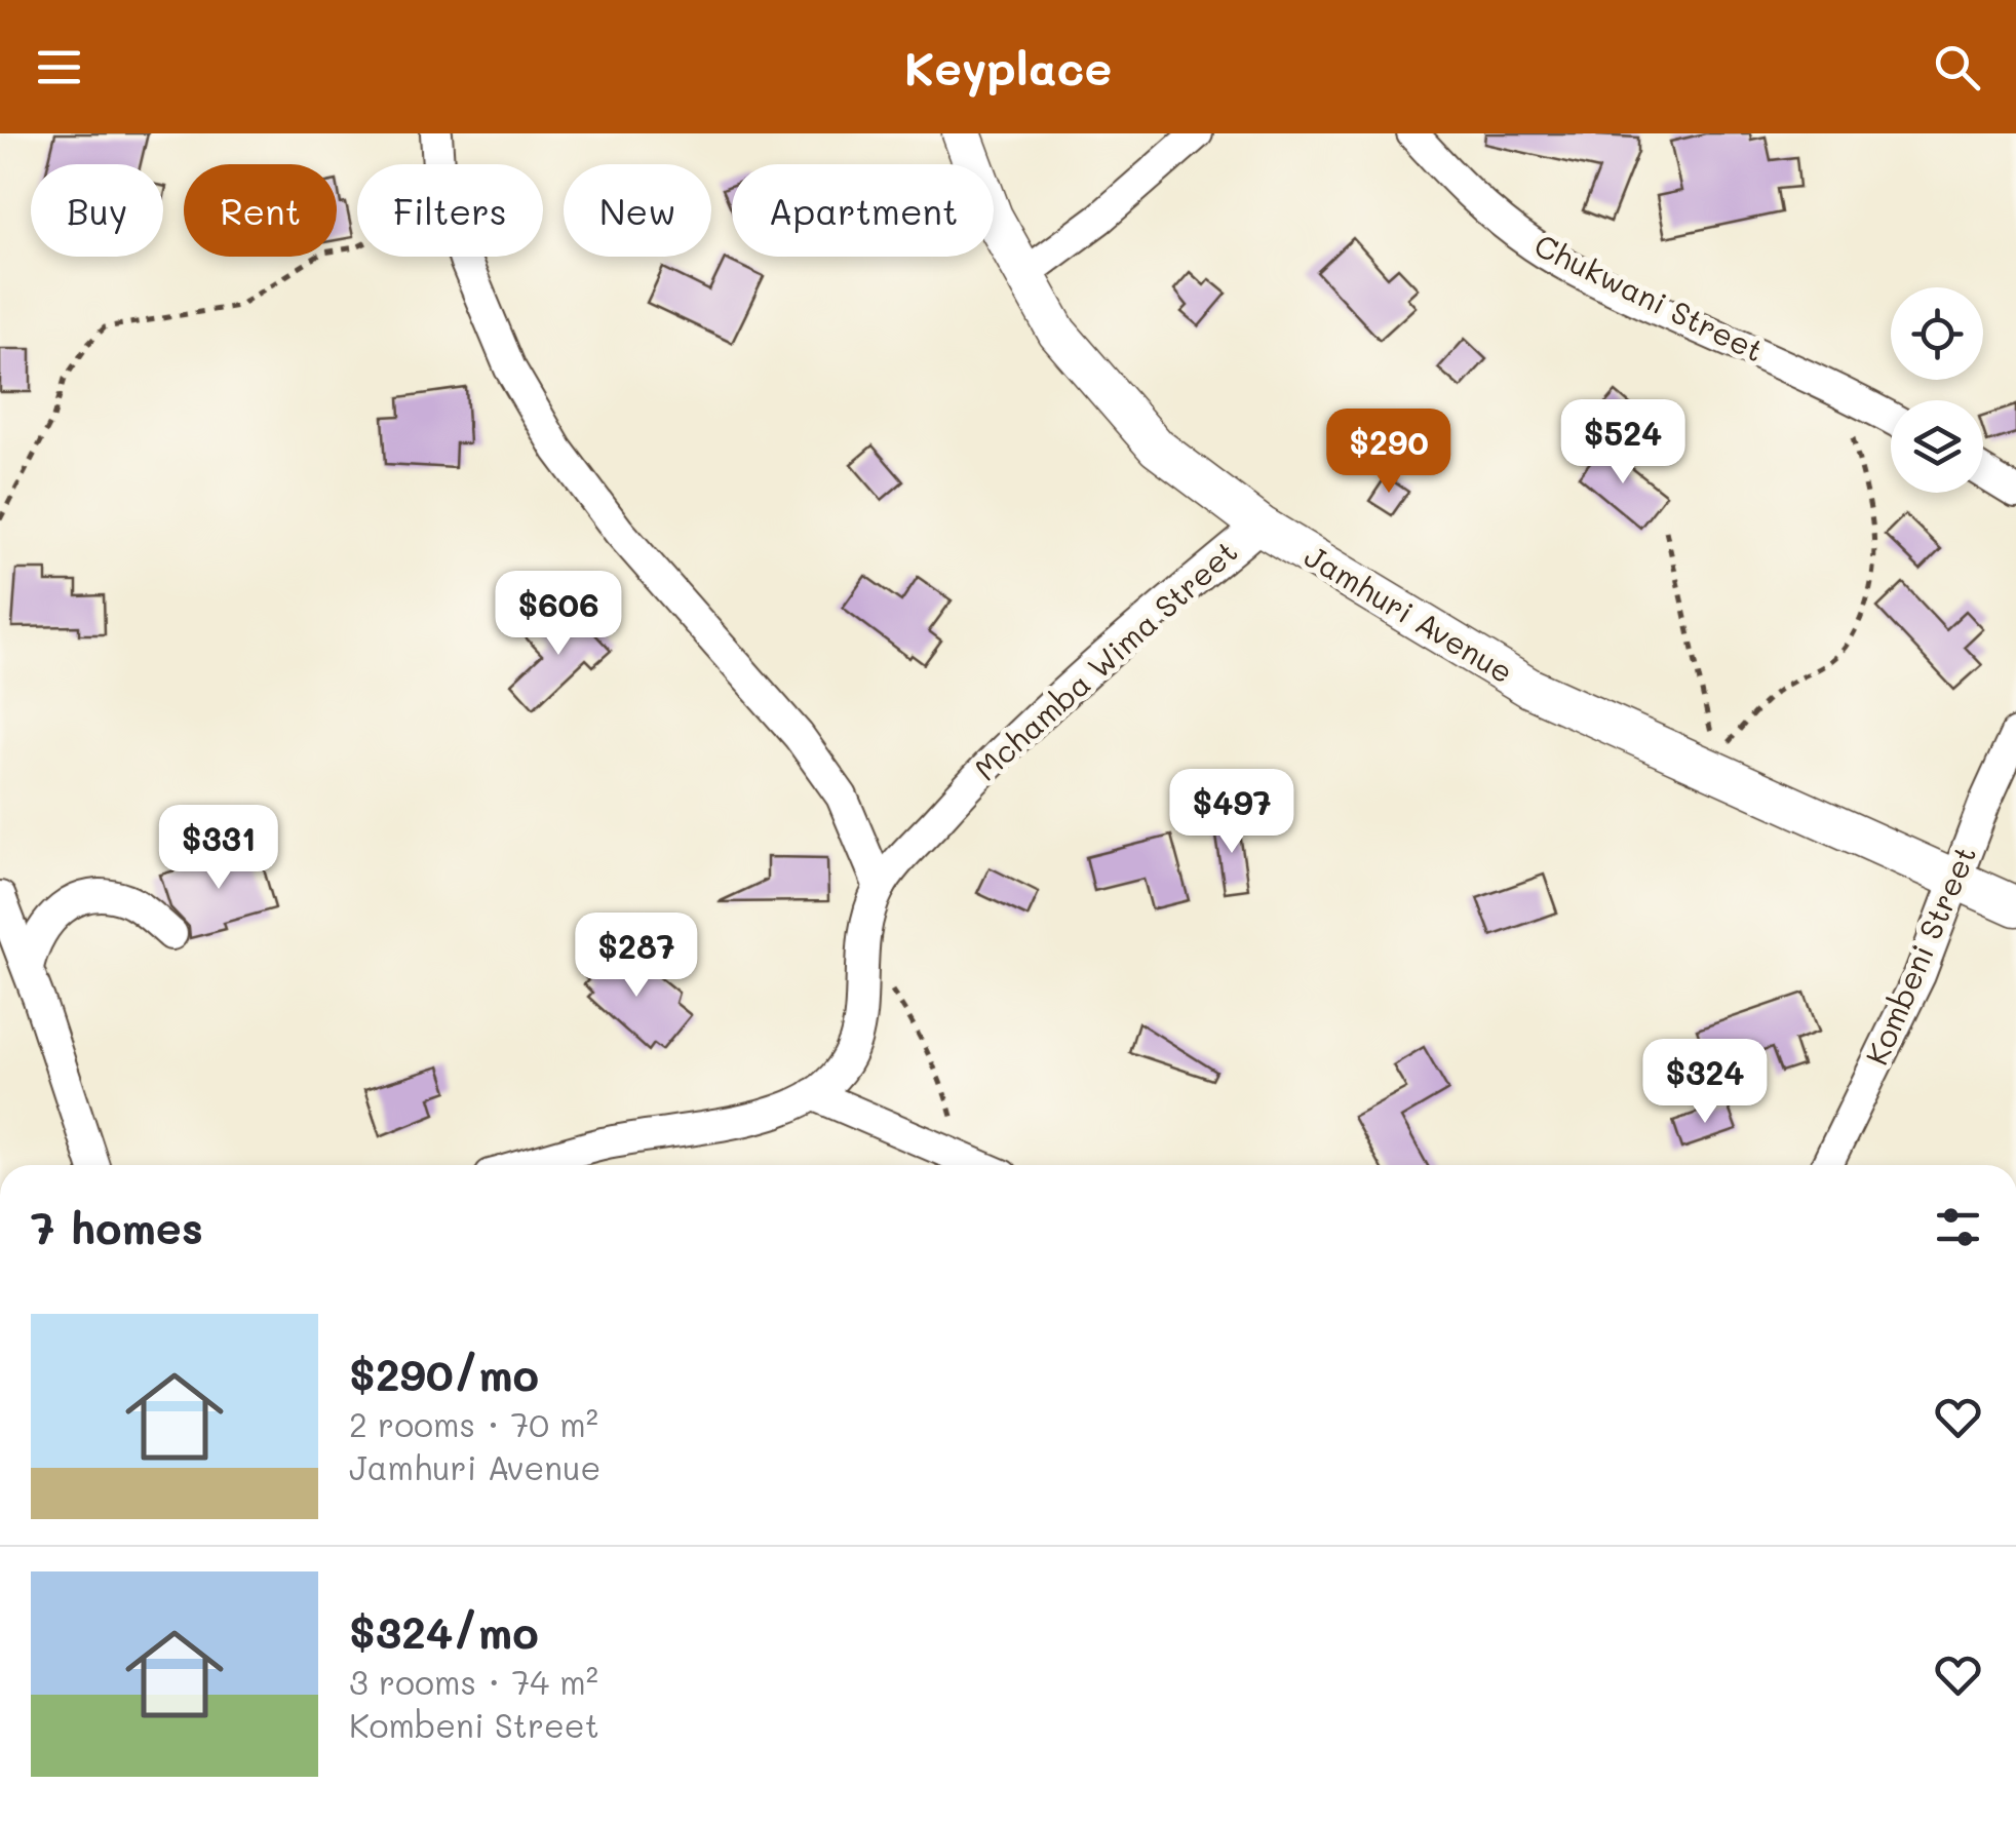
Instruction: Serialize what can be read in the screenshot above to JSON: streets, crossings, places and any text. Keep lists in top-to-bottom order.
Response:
{
  "streets": {
    "street": [
      "Chukwani Street",
      "Jamhuri Avenue",
      "Mchamba Wima Street",
      "Kombeni Street"
    ]
  },
  "crossings": [
    ["Jamhuri Avenue", "Mchamba Wima Street"],
    ["Jamhuri Avenue", "Kombeni Street"]
  ],
  "page": {
    "header": "Keyplace",
    "chip": [
      "Buy",
      "Rent",
      "Filters",
      "New",
      "Apartment"
    ],
    "price": [
      "$524",
      "$290",
      "$606",
      "$497",
      "$331",
      "$287",
      "$324"
    ],
    "heading": "7 homes",
    "list": [
      {
        "name": "$290/mo",
        "note": "2 rooms · 70 m² · Jamhuri Avenue"
      },
      {
        "name": "$324/mo",
        "note": "3 rooms · 74 m² · Kombeni Street"
      }
    ]
  }
}
